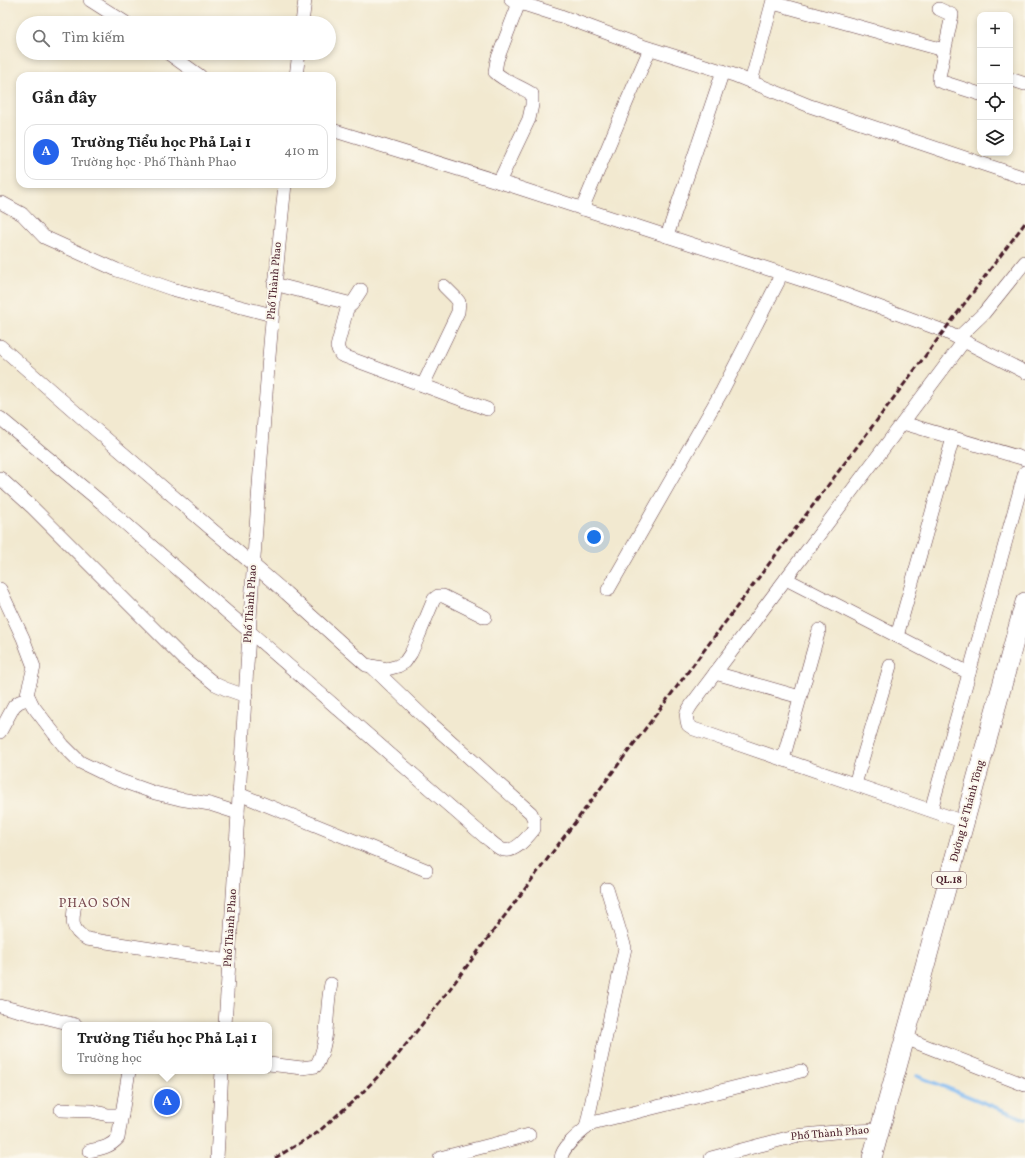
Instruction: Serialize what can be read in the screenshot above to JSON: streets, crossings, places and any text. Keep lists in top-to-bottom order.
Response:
{
  "streets": {
    "highway": ["Đường Lê Thánh Tông", "QL.18"],
    "street": ["Phố Thành Phao"]
  },
  "crossings": [
    ["Phố Thành Phao", "Đường Lê Thánh Tông"]
  ],
  "districts": ["PHAO SƠN"],
  "page": {
    "map_buttons": ["+", "−"],
    "search": "Tìm kiếm",
    "heading": "Gần đây",
    "list": [
      {
        "mark": "A",
        "name": "Trường Tiểu học Phả Lại 1",
        "note": "Trường học · Phố Thành Phao",
        "value": "410 m"
      }
    ],
    "popup": ["Trường Tiểu học Phả Lại 1", "Trường học"],
    "pins": "A"
  }
}
